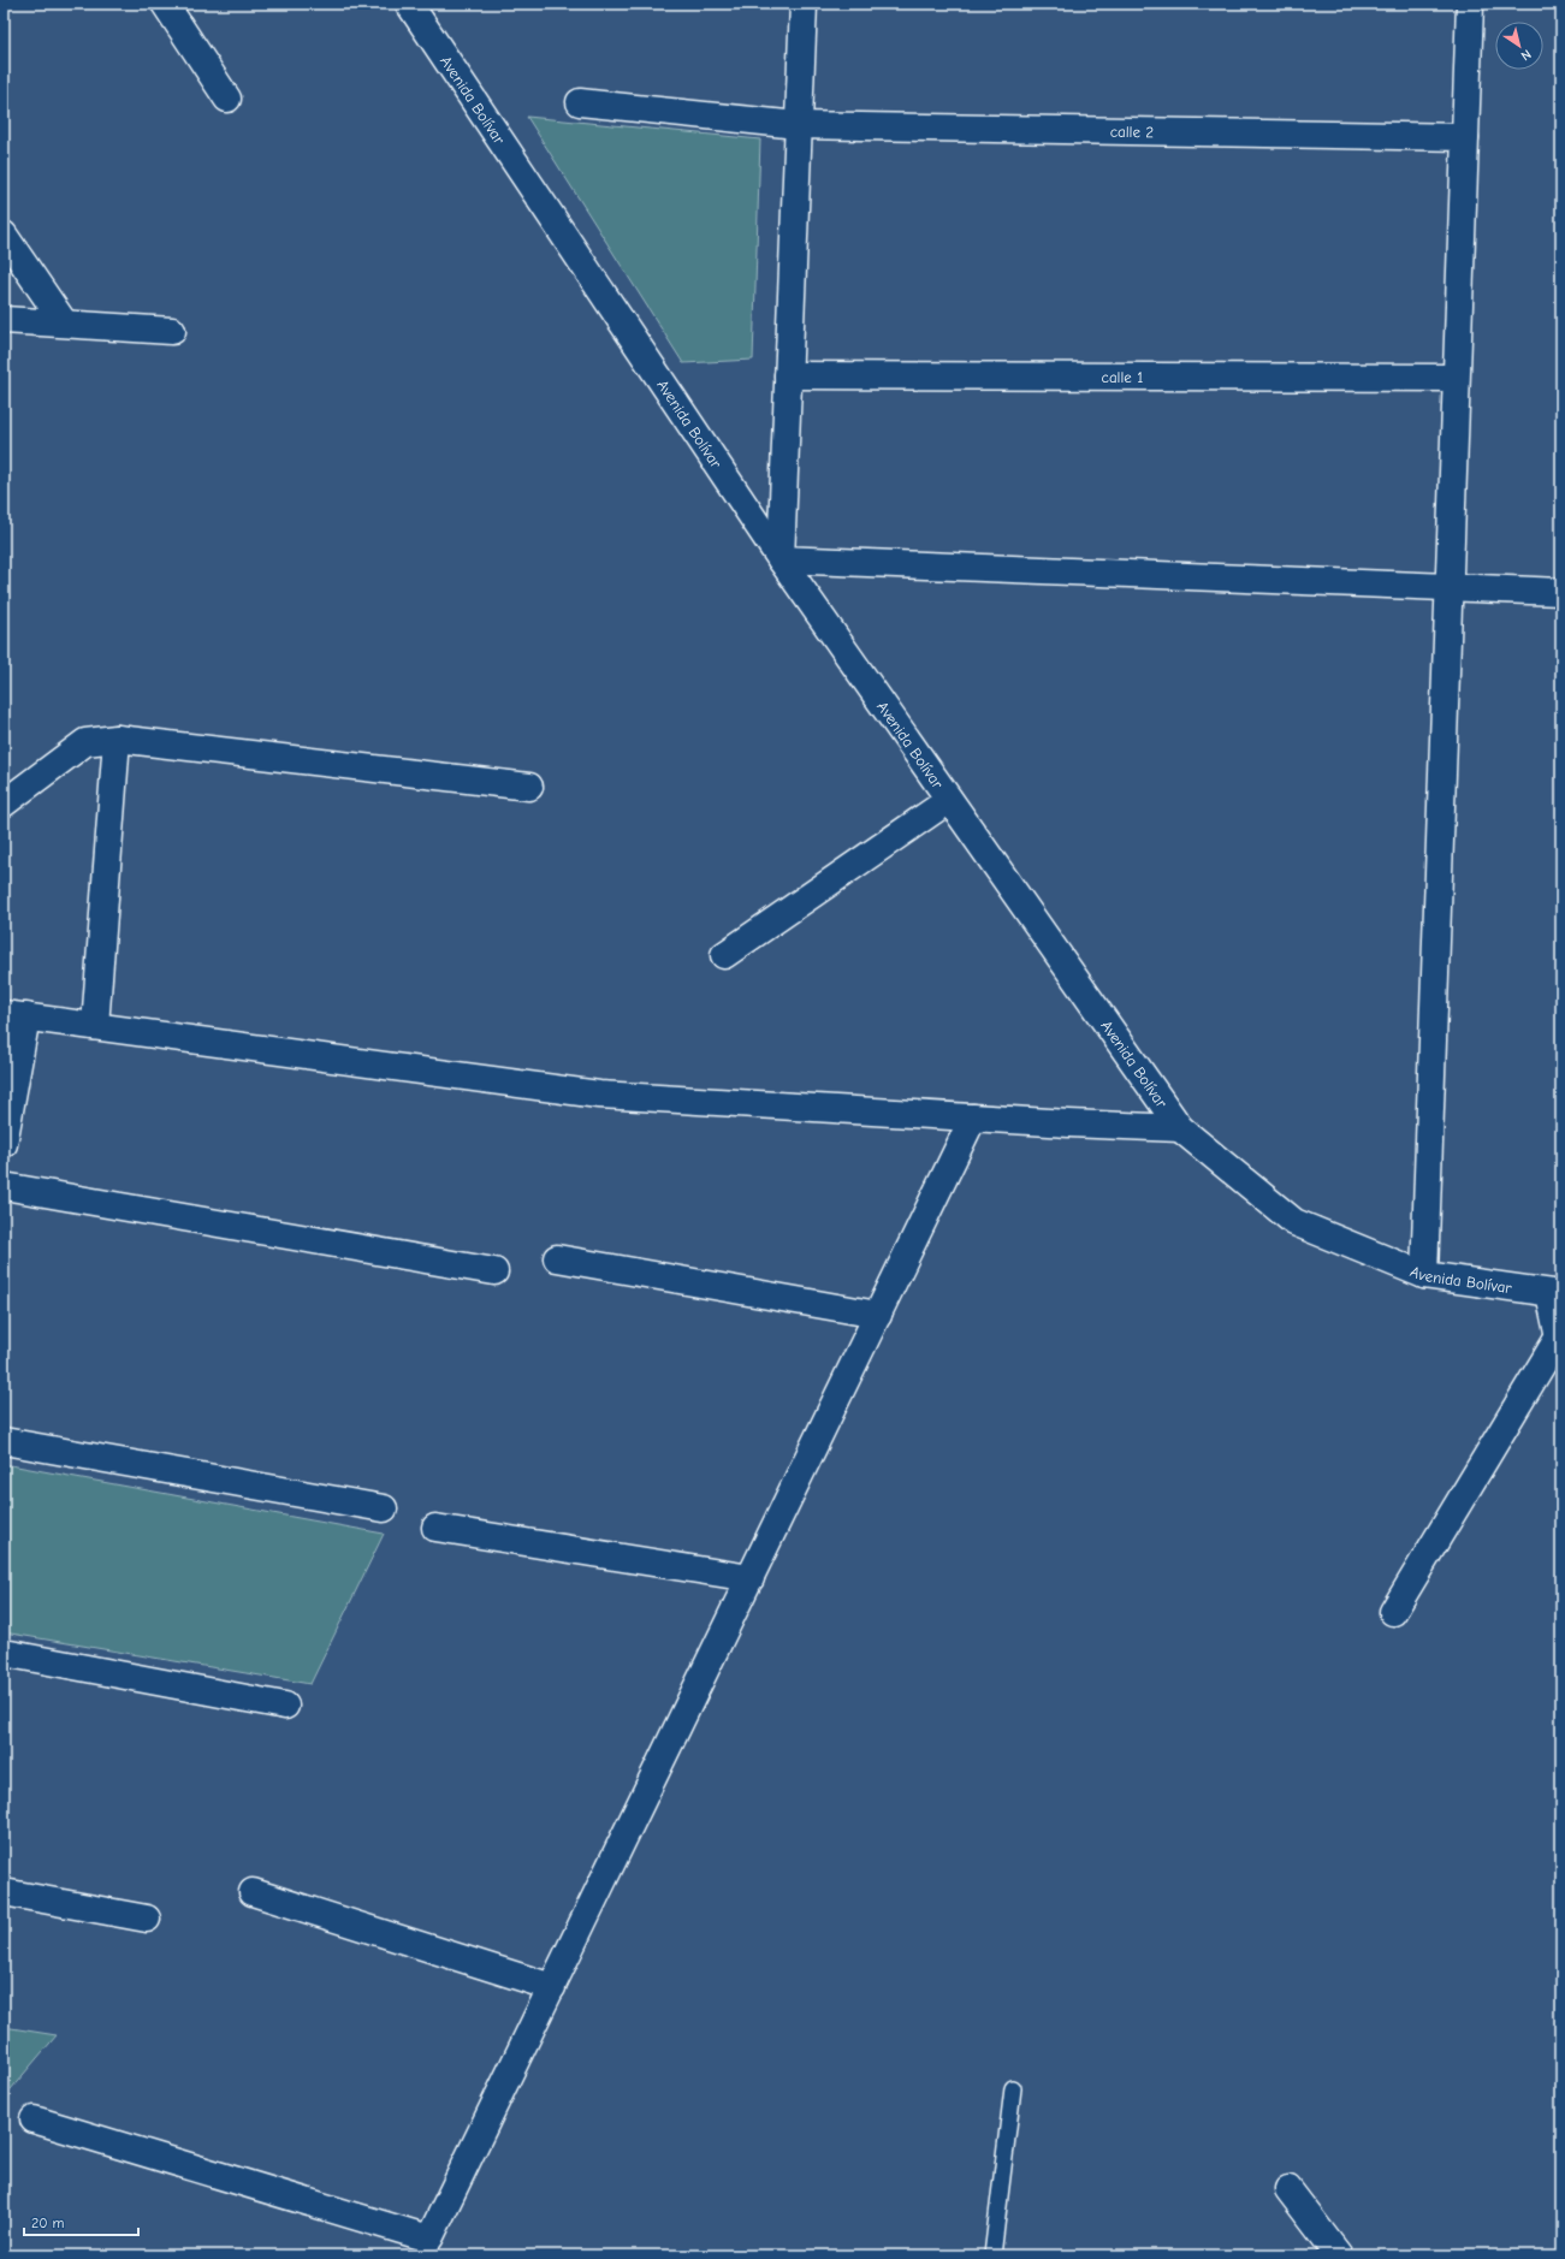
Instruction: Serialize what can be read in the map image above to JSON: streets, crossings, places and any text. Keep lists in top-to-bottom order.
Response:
{
  "streets": {
    "street": ["Avenida Bolívar", "calle 2", "calle 1"]
  },
  "scale_bar": "20 m",
  "north": "bottom right"
}
